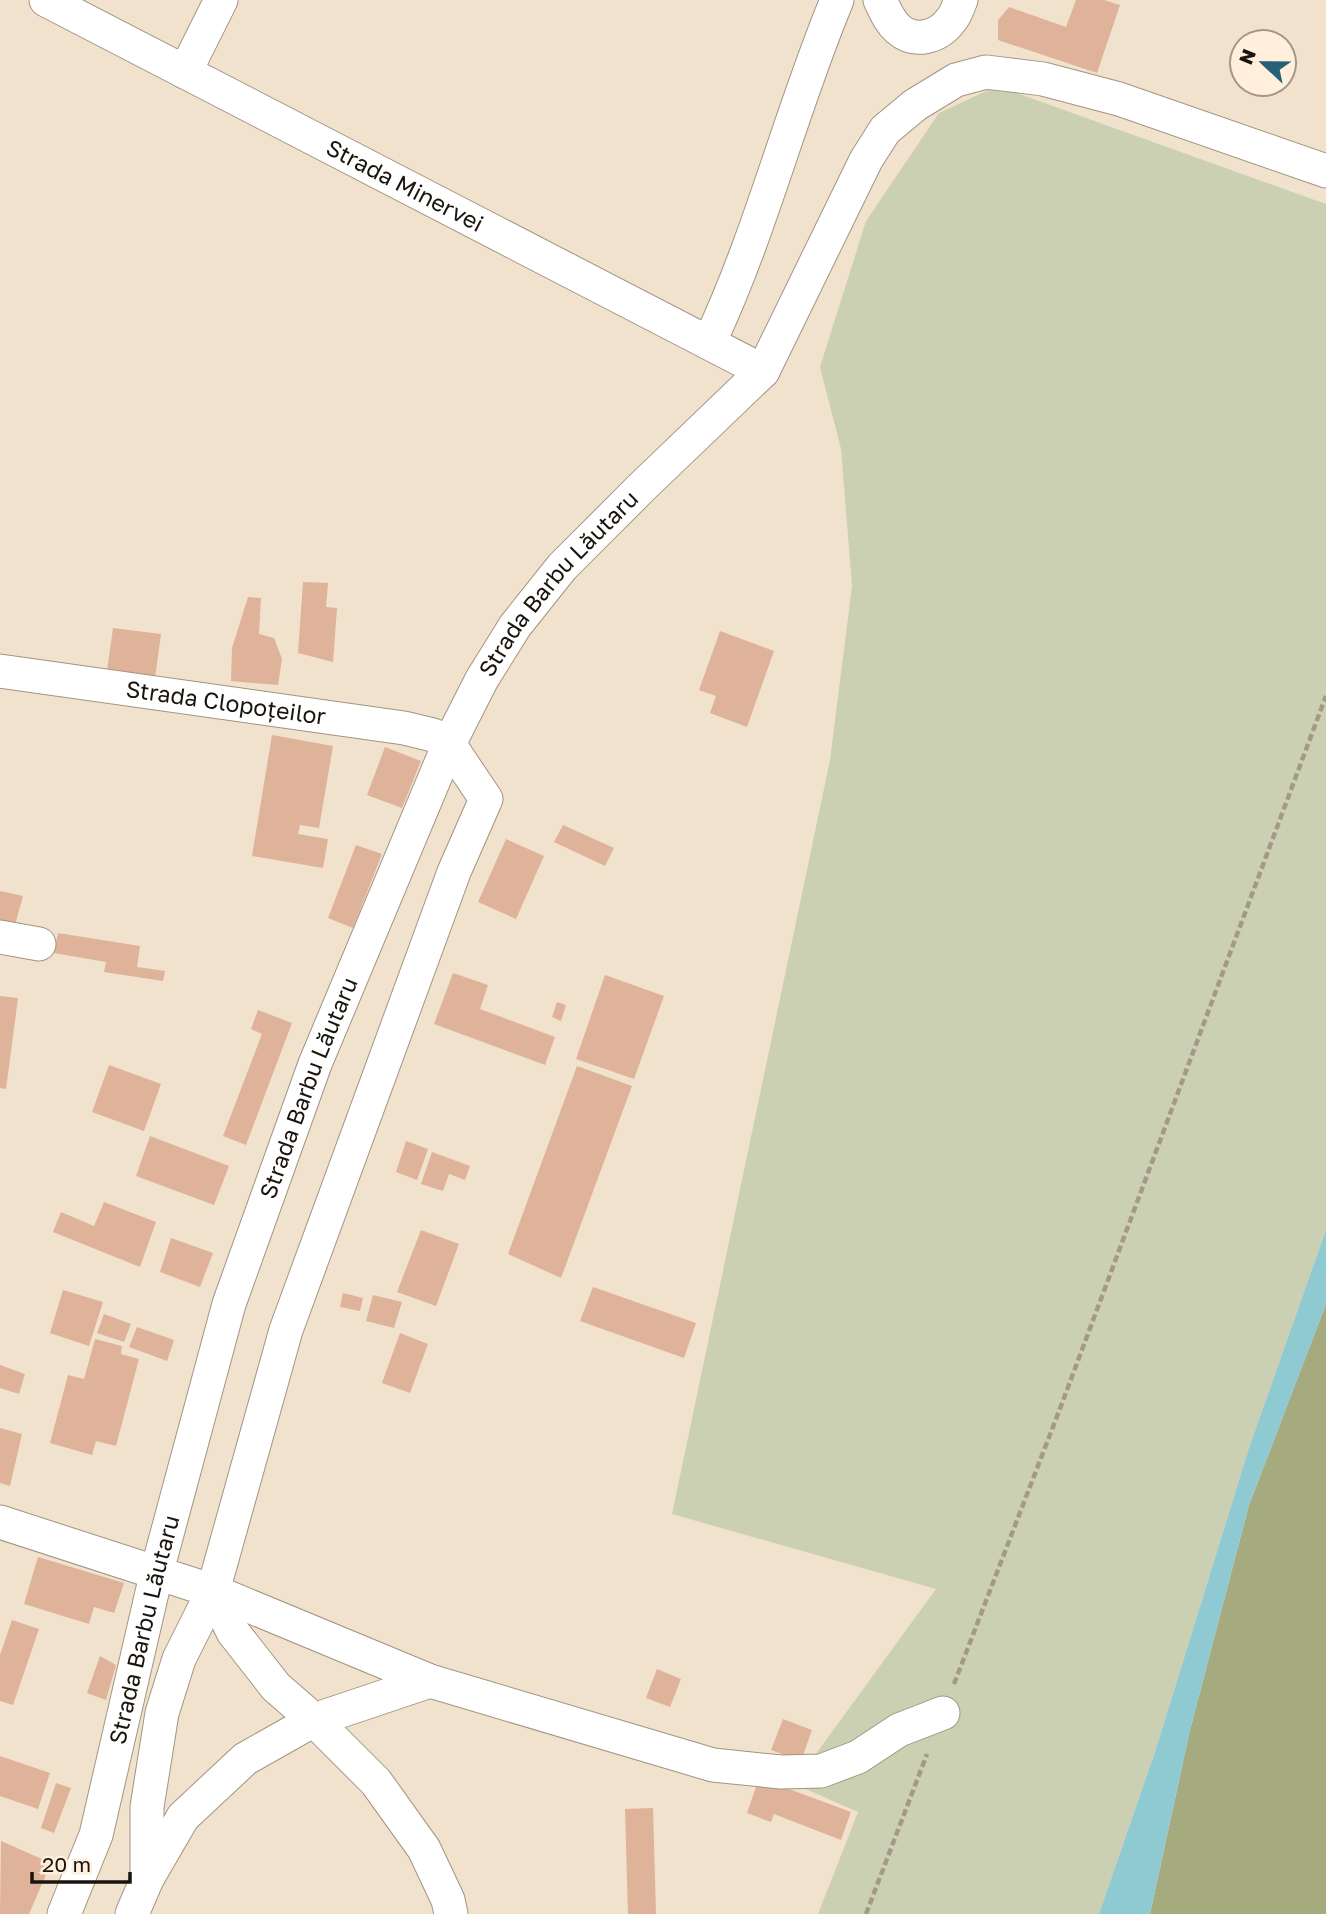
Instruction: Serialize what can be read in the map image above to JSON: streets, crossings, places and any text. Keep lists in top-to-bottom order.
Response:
{
  "streets": {
    "street": ["Strada Minervei", "Strada Barbu Lăutaru", "Strada Clopoțeilor"]
  },
  "crossings": [
    ["Strada Minervei", "Strada Barbu Lăutaru"],
    ["Strada Barbu Lăutaru", "Strada Clopoțeilor"]
  ],
  "scale_bar": "20 m",
  "north": "left"
}
